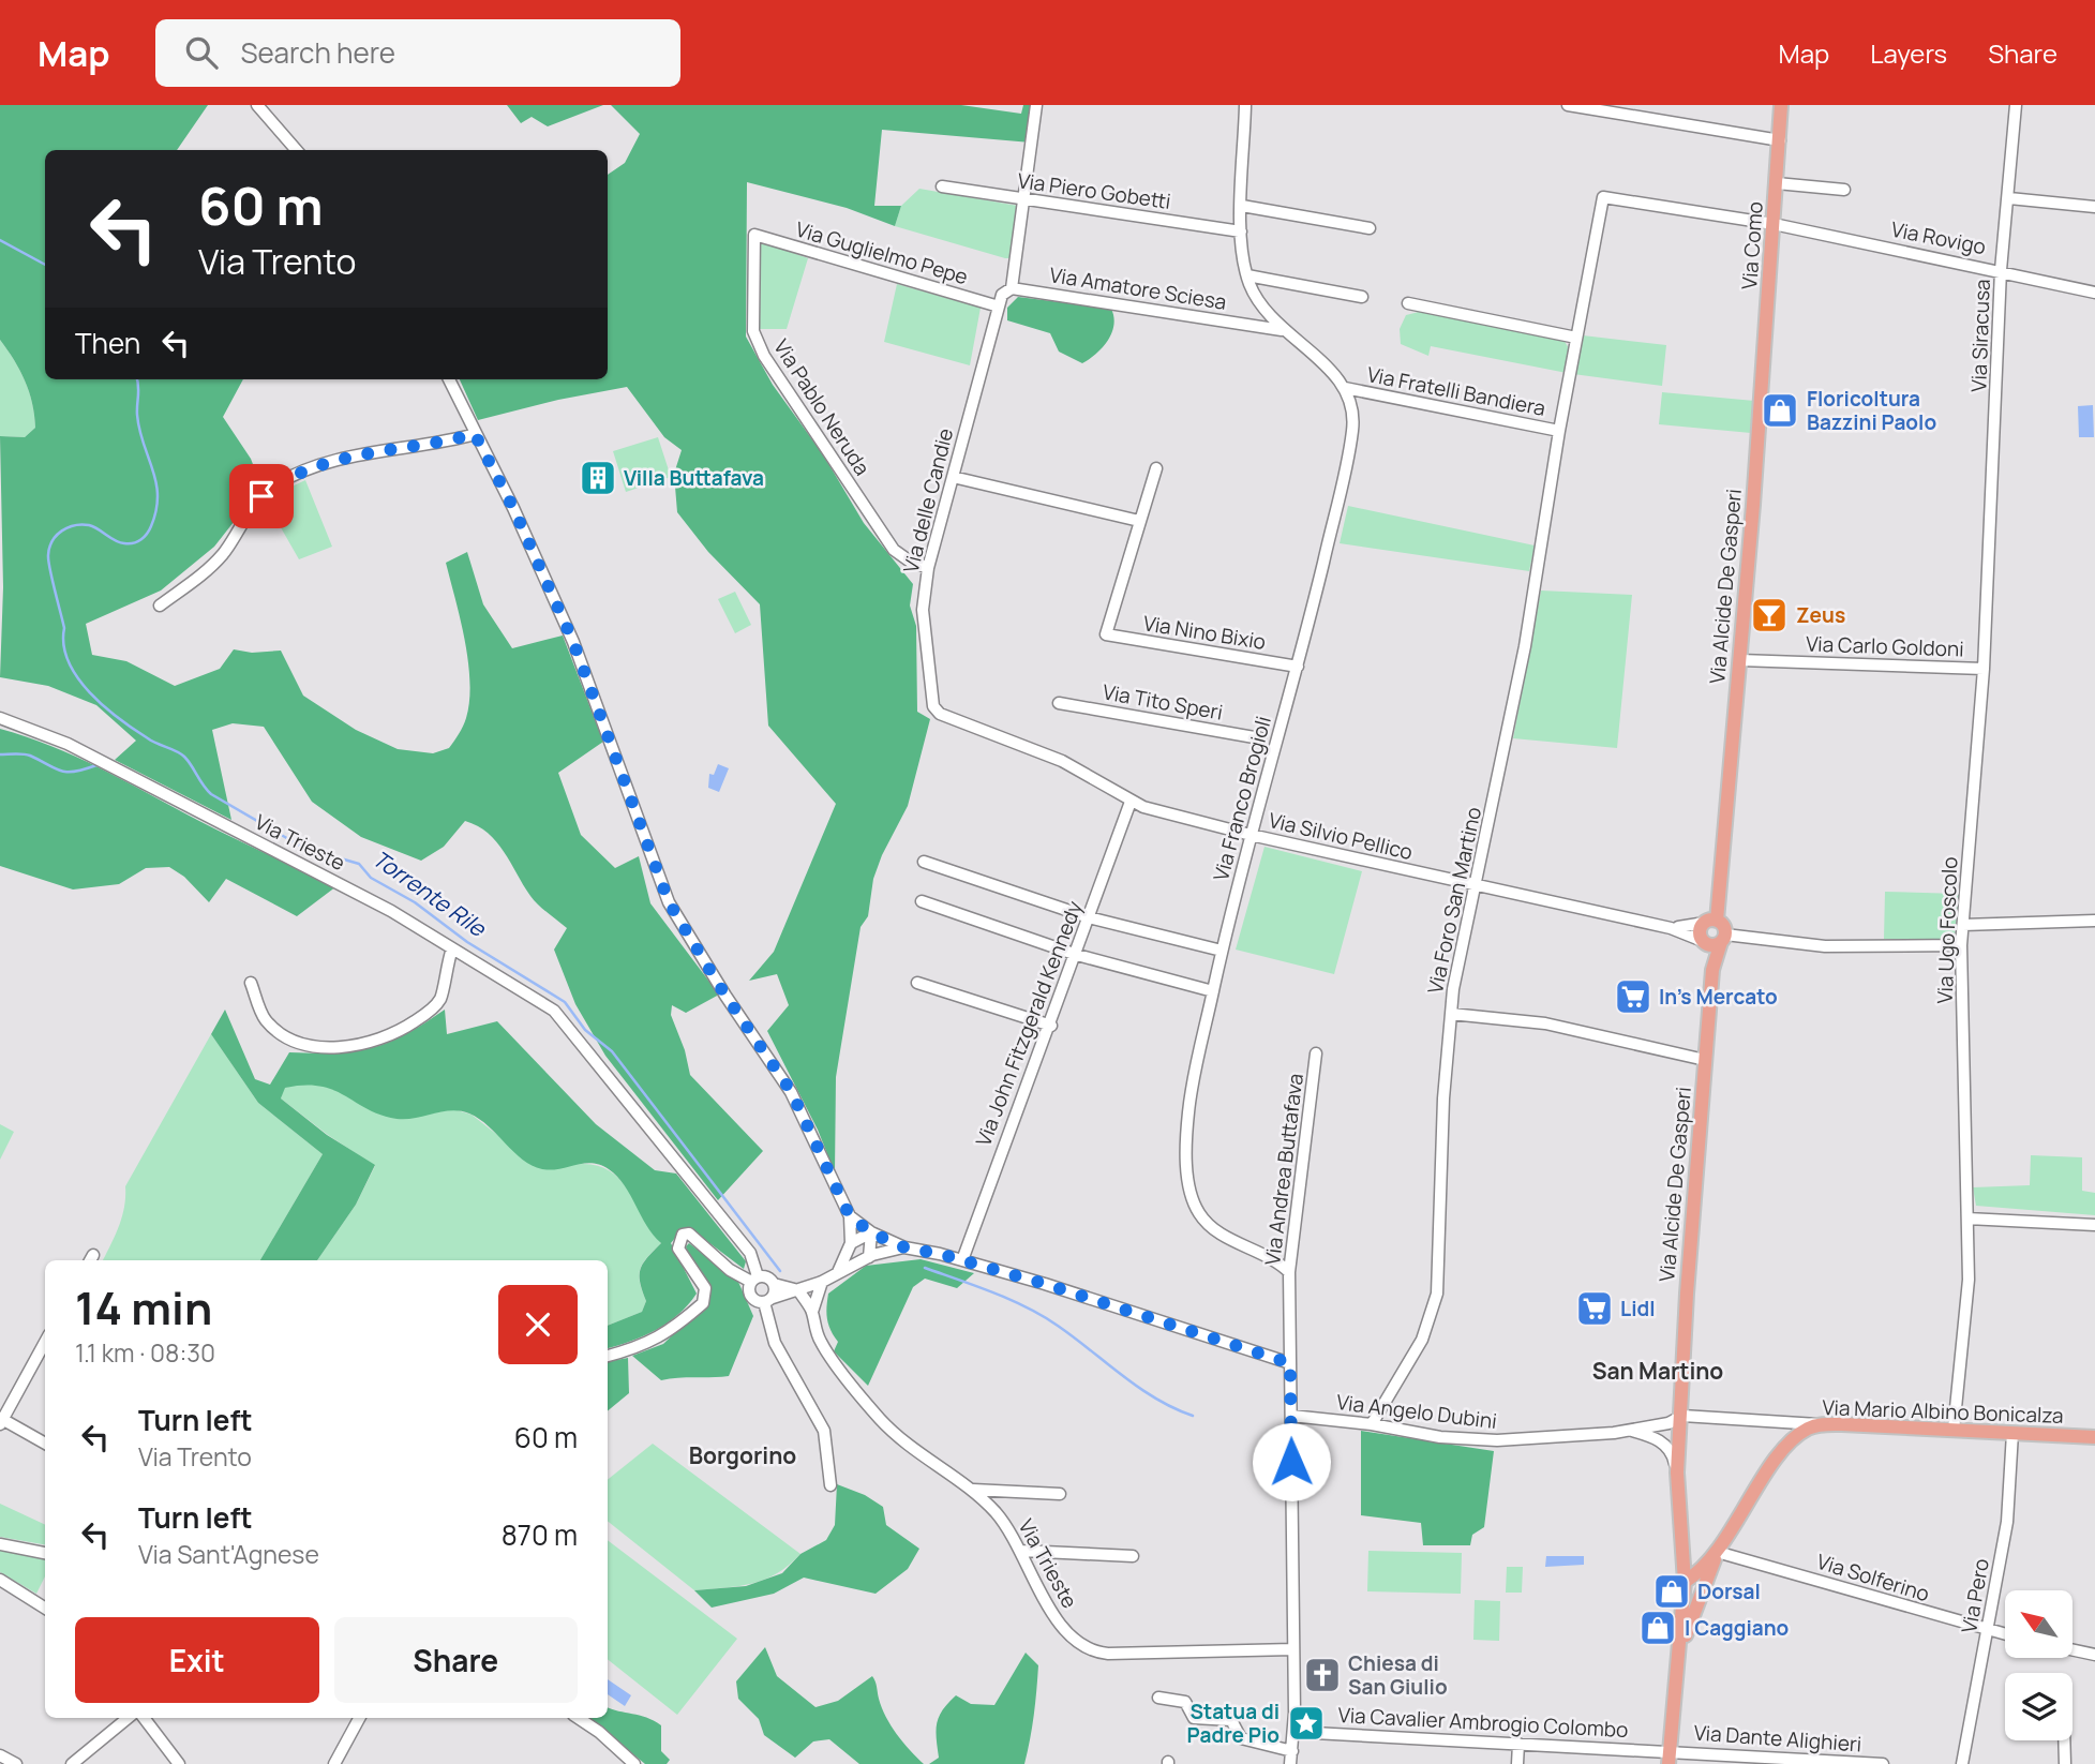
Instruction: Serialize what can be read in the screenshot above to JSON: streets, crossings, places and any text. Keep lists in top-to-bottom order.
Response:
{
  "streets": {
    "main road": ["Via Como", "Via Alcide De Gasperi", "Via Mario Albino Bonicalza"],
    "street": [
      "Via Piero Gobetti",
      "Via Rovigo",
      "Via Guglielmo Pepe",
      "Via Amatore Sciesa",
      "Via Siracusa",
      "Via Fratelli Bandiera",
      "Via Pablo Neruda",
      "Via delle Candie",
      "Via Nino Bixio",
      "Via Carlo Goldoni",
      "Via Tito Speri",
      "Via Franco Brogioli",
      "Via Silvio Pellico",
      "Via Trieste",
      "Via Foro San Martino",
      "Via Ugo Foscolo",
      "Via John Fitzgerald Kennedy",
      "Via Andrea Buttafava",
      "Via Angelo Dubini",
      "Via Solferino",
      "Via Pero",
      "Via Cavalier Ambrogio Colombo",
      "Via Dante Alighieri"
    ]
  },
  "crossings": [
    ["Via Rovigo", "Via Como"],
    ["Via Rovigo", "Via Siracusa"],
    ["Via Rovigo", "Via Foro San Martino"],
    ["Via Como", "Via Alcide De Gasperi"],
    ["Via Guglielmo Pepe", "Via Pablo Neruda"],
    ["Via Guglielmo Pepe", "Via delle Candie"],
    ["Via Siracusa", "Via Ugo Foscolo"],
    ["Via Fratelli Bandiera", "Via Franco Brogioli"],
    ["Via Fratelli Bandiera", "Via Foro San Martino"],
    ["Via Pablo Neruda", "Via delle Candie"],
    ["Via delle Candie", "Via Silvio Pellico"],
    ["Via Alcide De Gasperi", "Via Carlo Goldoni"],
    ["Via Alcide De Gasperi", "Via Silvio Pellico"],
    ["Via Alcide De Gasperi", "Via Angelo Dubini"],
    ["Via Alcide De Gasperi", "Via Mario Albino Bonicalza"],
    ["Via Nino Bixio", "Via Franco Brogioli"],
    ["Via Carlo Goldoni", "Via Ugo Foscolo"],
    ["Via Tito Speri", "Via Franco Brogioli"],
    ["Via Franco Brogioli", "Via Silvio Pellico"],
    ["Via Franco Brogioli", "Via Andrea Buttafava"],
    ["Via Silvio Pellico", "Via Foro San Martino"],
    ["Via Silvio Pellico", "Via John Fitzgerald Kennedy"],
    ["Via Trieste", "Via Andrea Buttafava"],
    ["Via Foro San Martino", "Via Angelo Dubini"],
    ["Via Ugo Foscolo", "Via Mario Albino Bonicalza"],
    ["Via Andrea Buttafava", "Via Angelo Dubini"],
    ["Via Andrea Buttafava", "Via Cavalier Ambrogio Colombo"],
    ["Via Mario Albino Bonicalza", "Via Solferino"],
    ["Via Mario Albino Bonicalza", "Via Pero"],
    ["Via Solferino", "Via Pero"],
    ["Via Cavalier Ambrogio Colombo", "Via Dante Alighieri"]
  ],
  "districts": ["San Martino", "Borgorino"],
  "water": ["Torrente Rile"],
  "places": {
    "shop": ["Floricoltura Bazzini Paolo", "Dorsal", "I Caggiano"],
    "building": ["Villa Buttafava"],
    "bar": ["Zeus"],
    "supermarket": ["In's Mercato", "Lidl"],
    "church": ["Chiesa di San Giulio"],
    "place": ["Statua di Padre Pio"]
  },
  "north": "top left",
  "page": {
    "header": "Map",
    "search": "Search here",
    "nav": ["Map", "Layers", "Share"],
    "turn": ["60 m", "Via Trento"],
    "then": "Then",
    "heading": ["14 min", "1.1 km · 08:30"],
    "list": [
      {
        "name": "Turn left",
        "note": "Via Trento",
        "value": "60 m"
      },
      {
        "name": "Turn left",
        "note": "Via Sant'Agnese",
        "value": "870 m"
      }
    ],
    "buttons": ["Exit", "Share"]
  }
}
